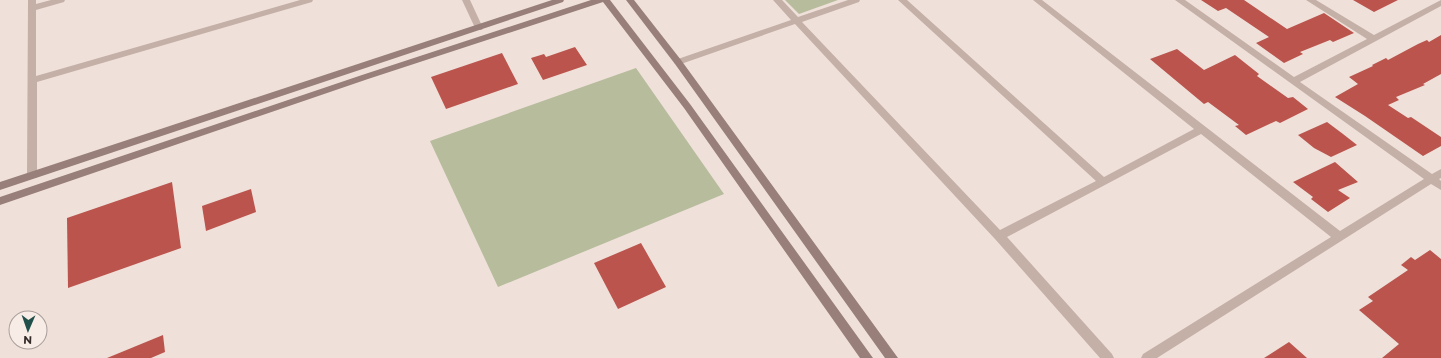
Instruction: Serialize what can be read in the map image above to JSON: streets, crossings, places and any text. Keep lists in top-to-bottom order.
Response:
{
  "north": "bottom"
}
